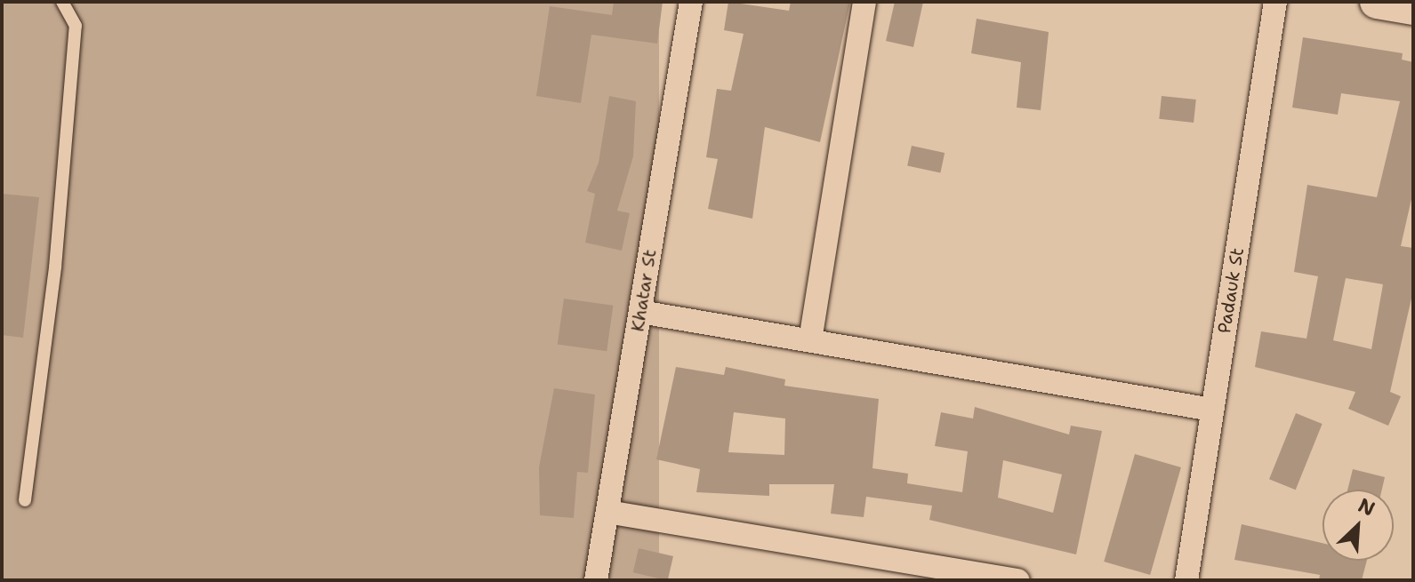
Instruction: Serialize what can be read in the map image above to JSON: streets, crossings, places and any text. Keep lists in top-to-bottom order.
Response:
{
  "streets": {
    "street": ["Khatar St", "Padauk St"]
  },
  "north": "top right"
}
